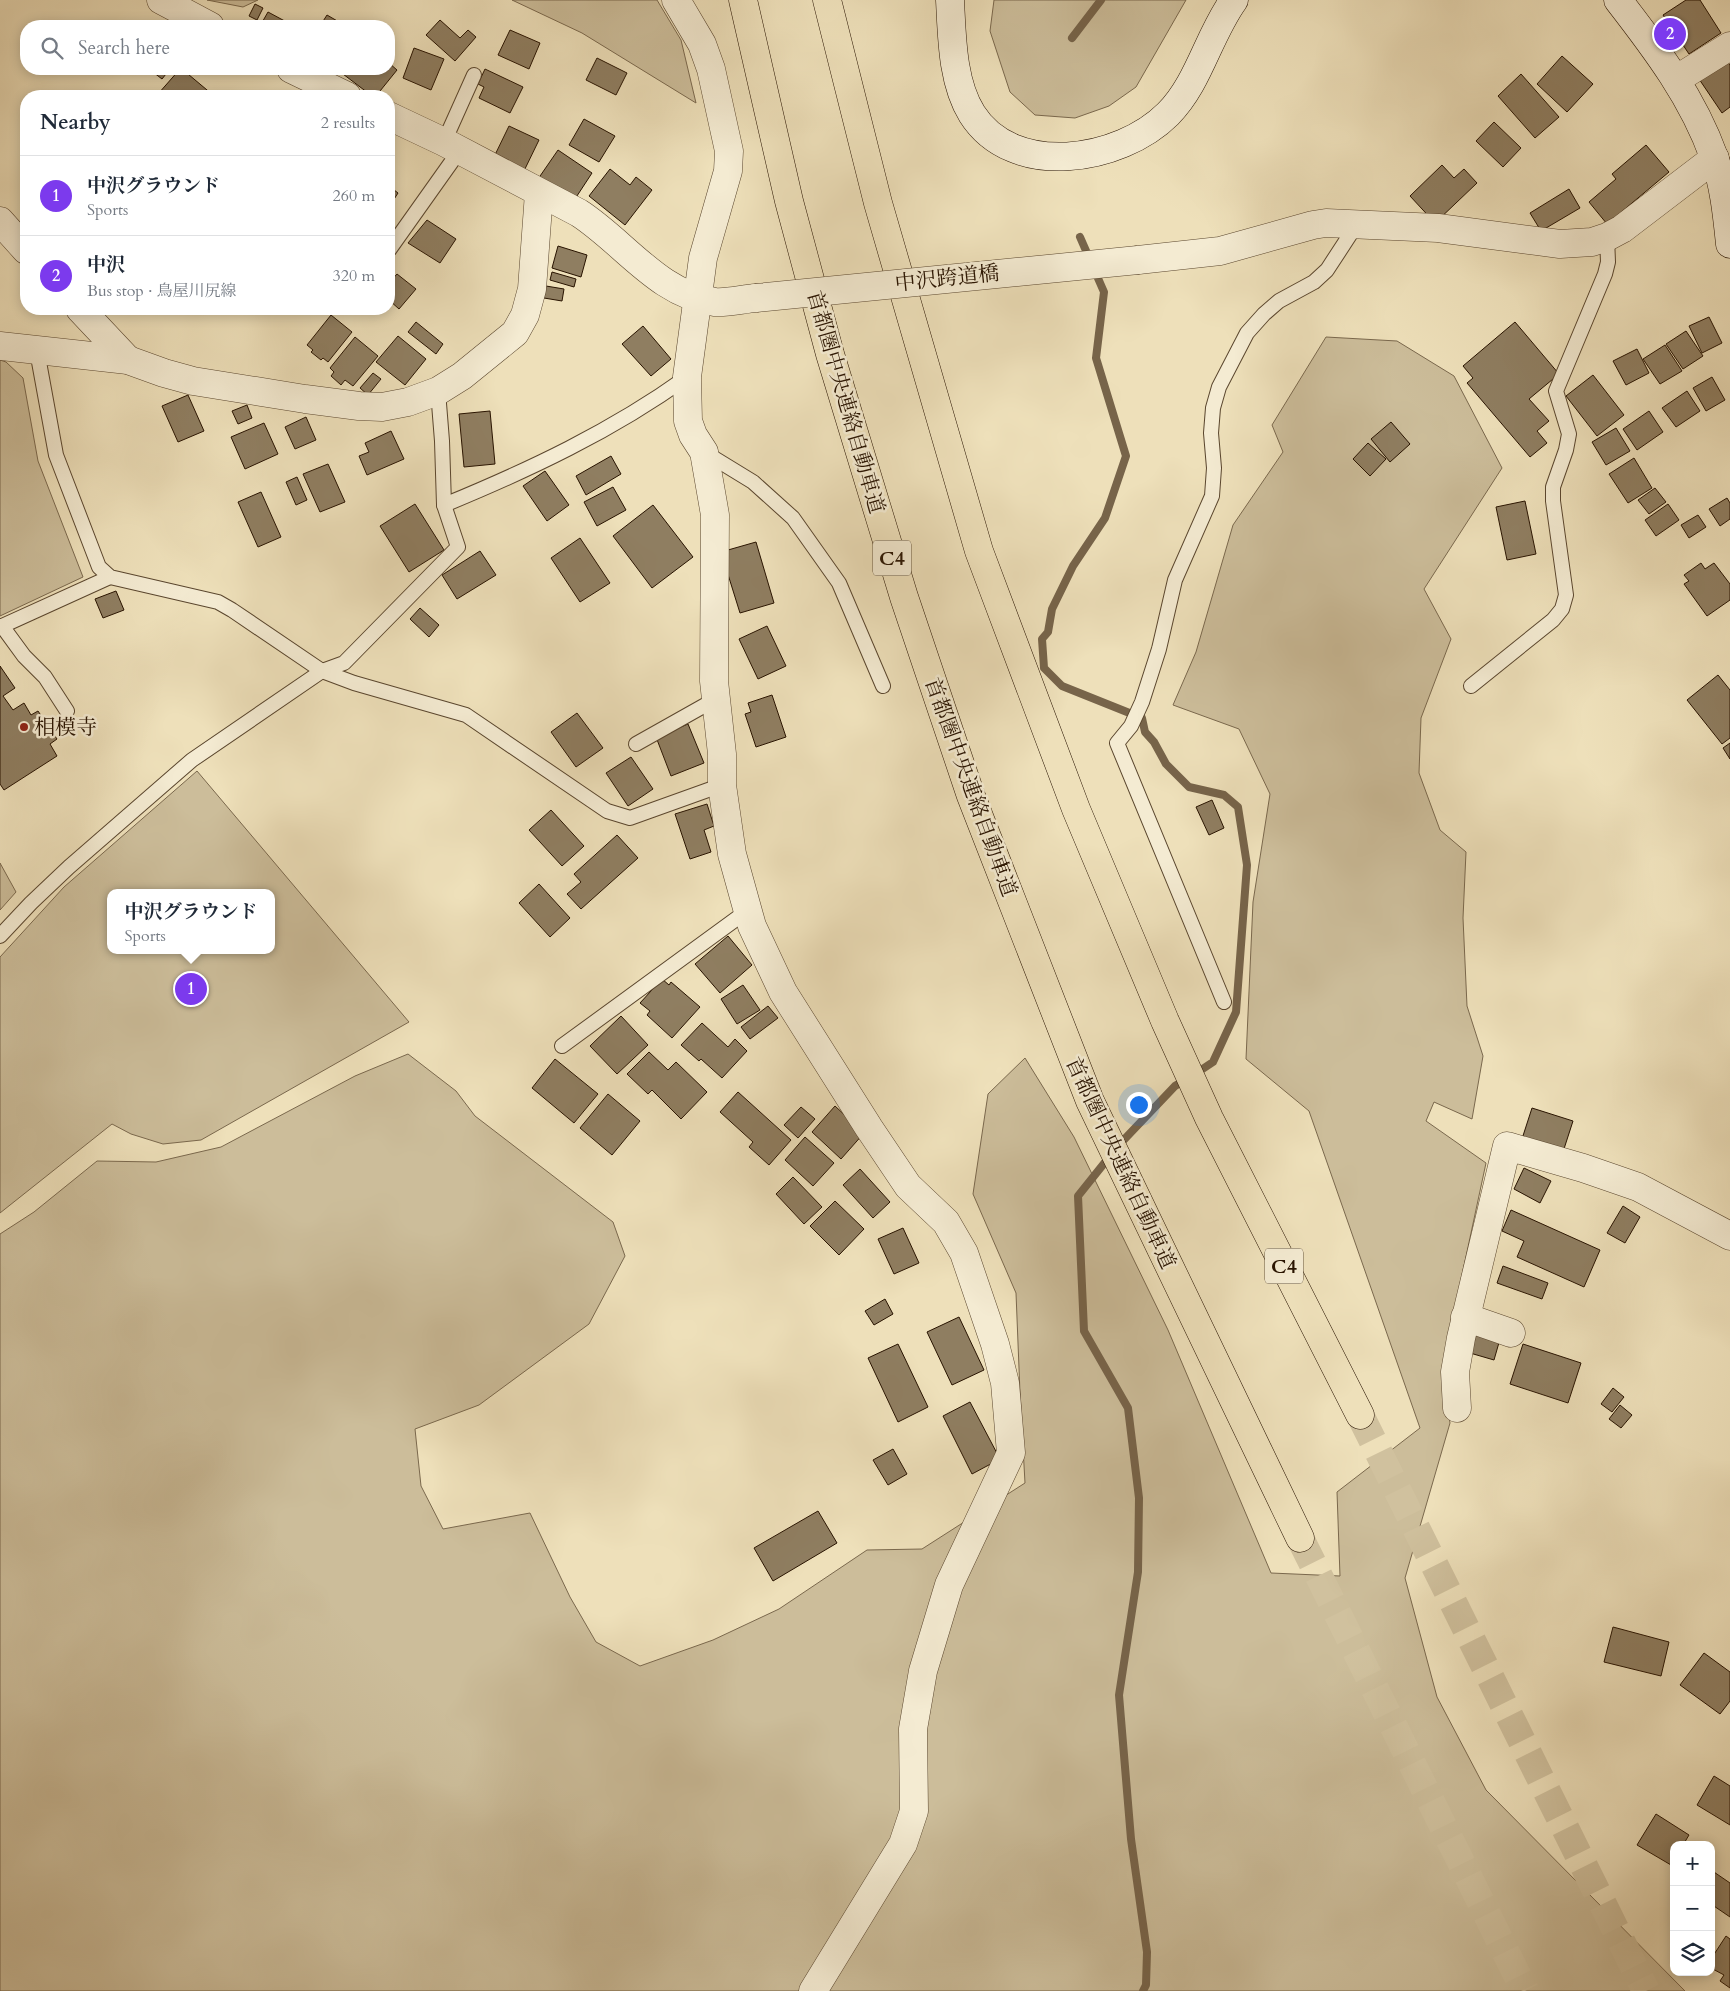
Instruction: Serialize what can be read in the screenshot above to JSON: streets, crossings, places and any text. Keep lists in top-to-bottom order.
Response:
{
  "streets": {
    "highway": ["首都圏中央連絡自動車道", "C4"],
    "street": ["中沢跨道橋"]
  },
  "places": ["相模寺"],
  "page": {
    "pins": ["2", "1"],
    "search": "Search here",
    "heading": ["Nearby", "2 results"],
    "list": [
      {
        "mark": "1",
        "name": "中沢グラウンド",
        "note": "Sports",
        "value": "260 m"
      },
      {
        "mark": "2",
        "name": "中沢",
        "note": "Bus stop · 鳥屋川尻線",
        "value": "320 m"
      }
    ],
    "popup": ["中沢グラウンド", "Sports"],
    "map_buttons": ["+", "−"]
  }
}
